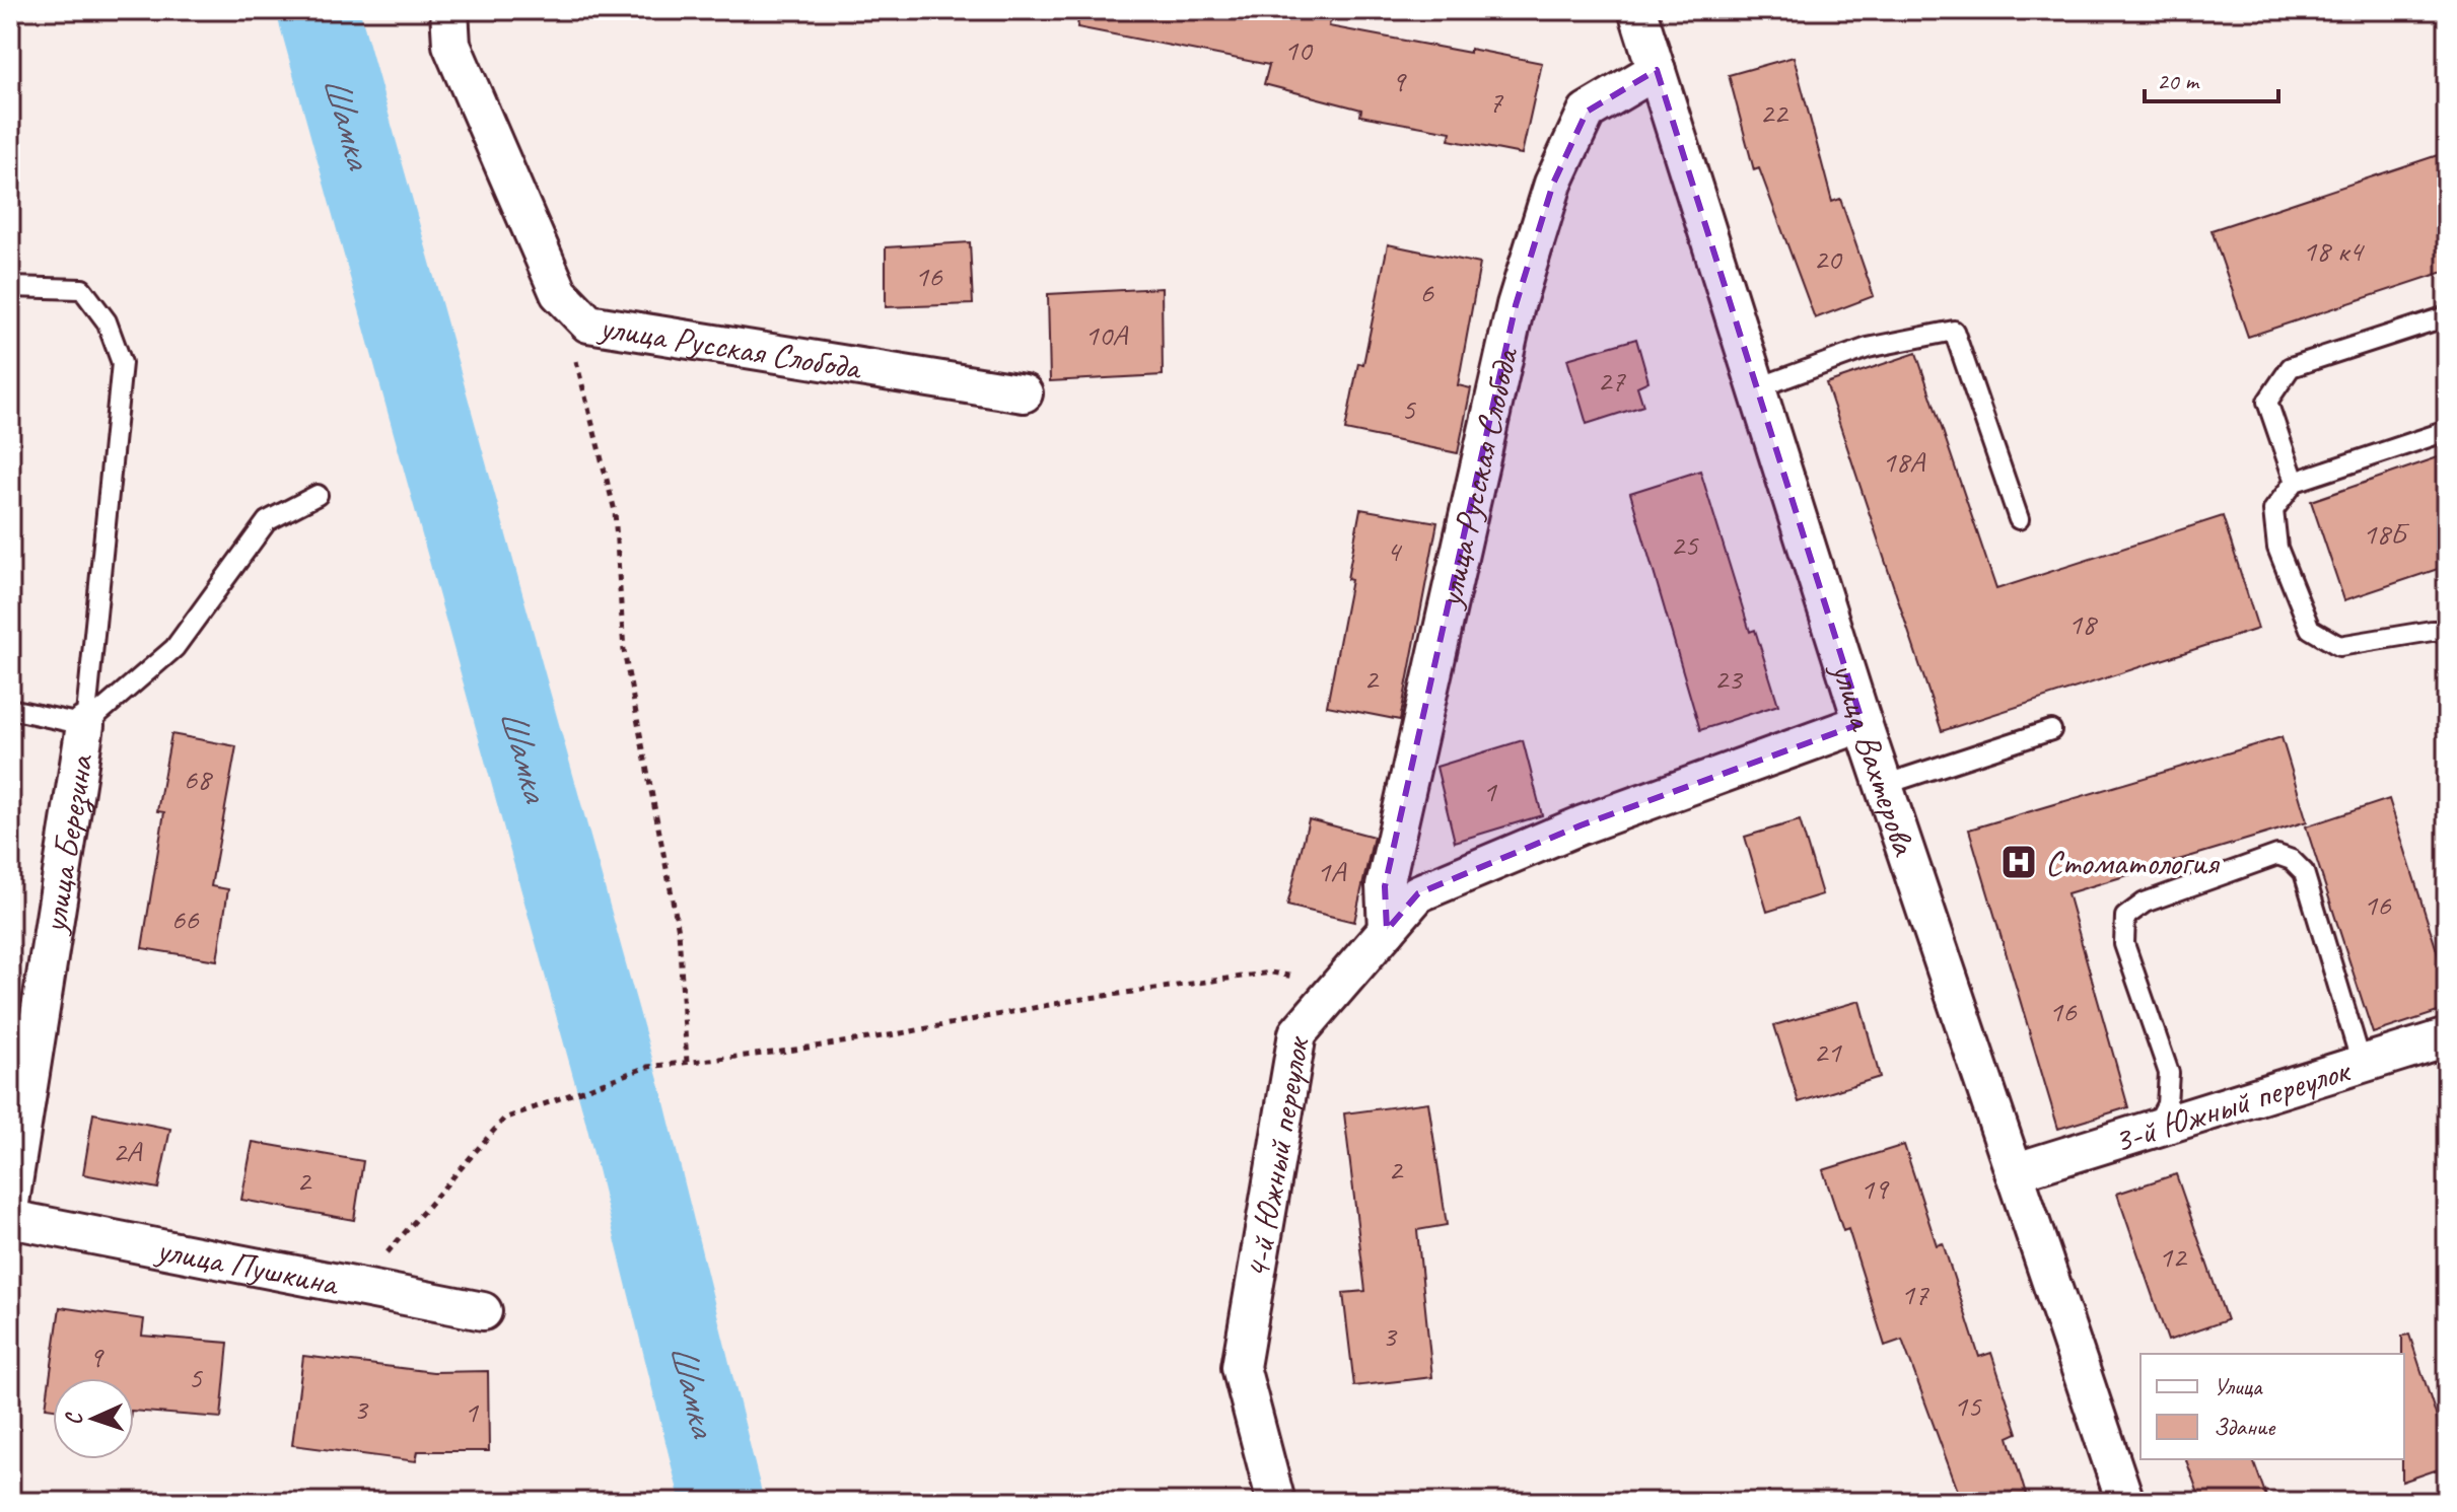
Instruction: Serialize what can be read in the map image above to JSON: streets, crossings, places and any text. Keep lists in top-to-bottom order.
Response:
{
  "streets": {
    "street": [
      "улица Русская Слобода",
      "улица Вахтерова",
      "улица Березина",
      "3-й Южный переулок",
      "4-й Южный переулок",
      "улица Пушкина"
    ]
  },
  "crossings": [
    ["улица Русская Слобода", "улица Вахтерова"],
    ["улица Русская Слобода", "4-й Южный переулок"],
    ["улица Вахтерова", "3-й Южный переулок"],
    ["улица Вахтерова", "4-й Южный переулок"]
  ],
  "water": ["Шамка"],
  "places": {
    "hospital": ["Стоматология"]
  },
  "house_numbers": [
    "10",
    "9",
    "7",
    "22",
    "18 к4",
    "20",
    "16",
    "6",
    "10А",
    "27",
    "5",
    "18А",
    "18Б",
    "25",
    "4",
    "18",
    "2",
    "23",
    "68",
    "1",
    "1А",
    "16",
    "66",
    "16",
    "21",
    "2А",
    "2",
    "2",
    "19",
    "12",
    "17",
    "3",
    "9",
    "5",
    "15",
    "3",
    "1"
  ],
  "legend": ["Улица", "Здание"],
  "scale_bar": "20 m",
  "north": "left"
}
